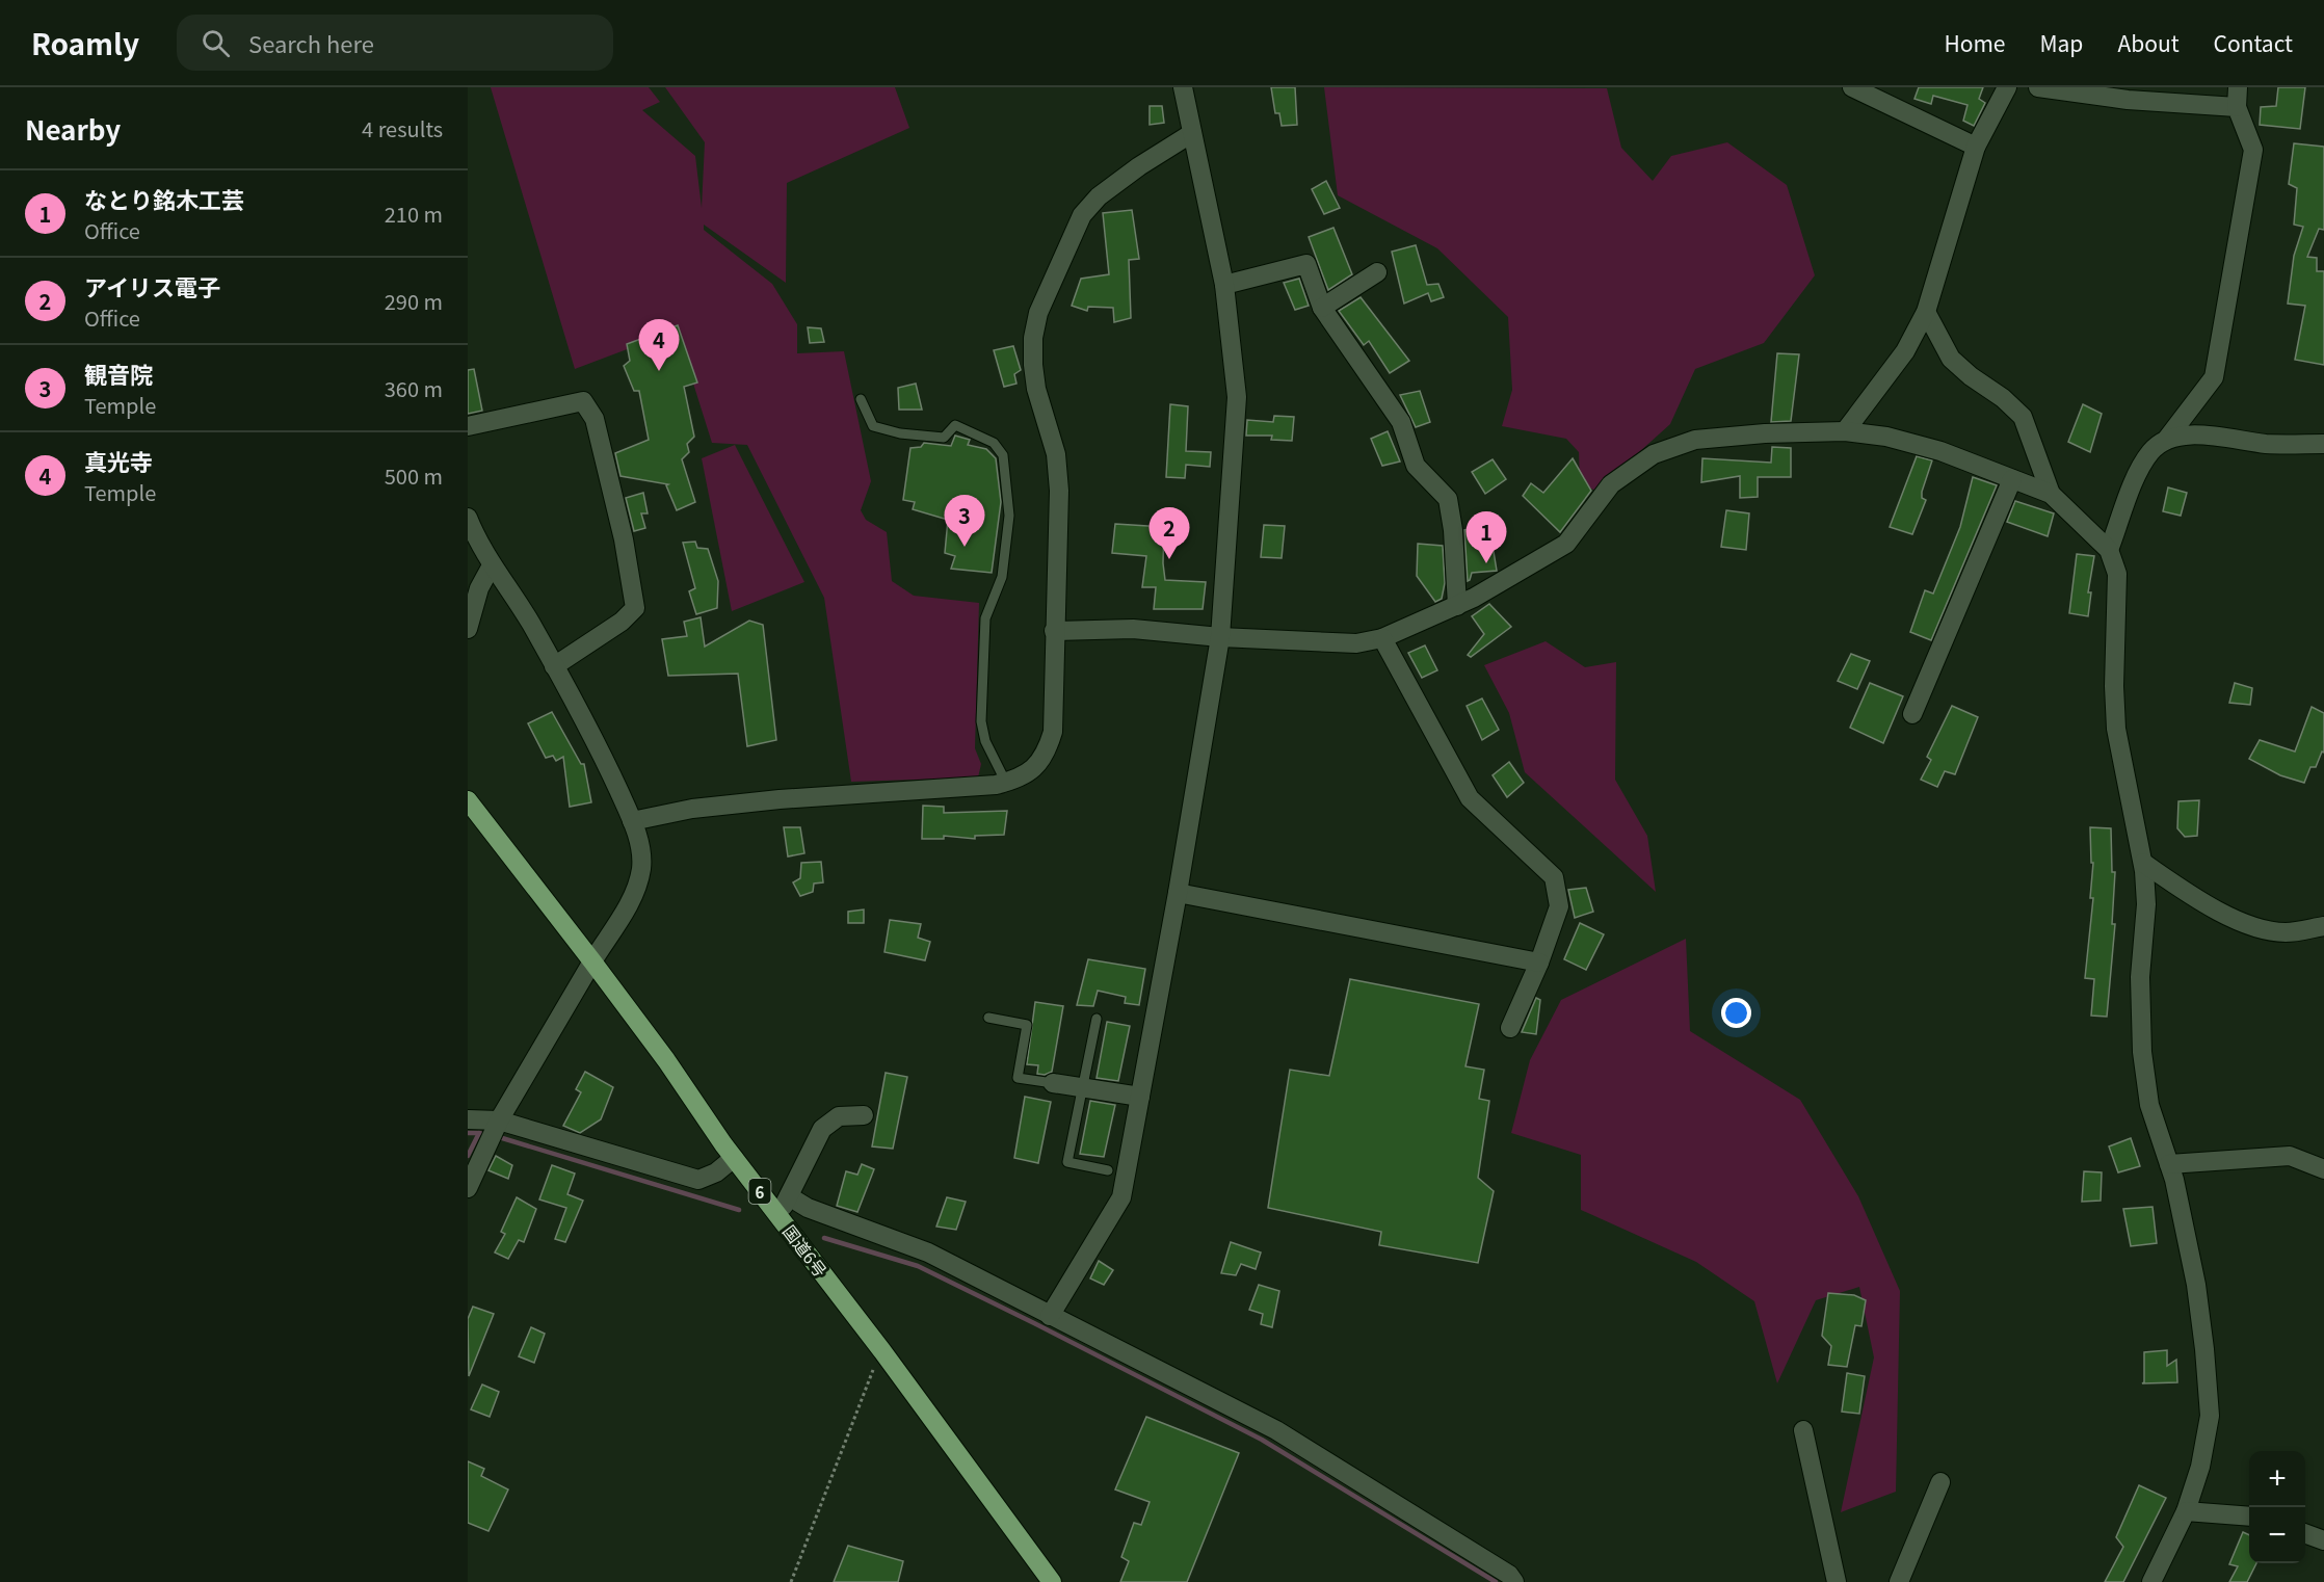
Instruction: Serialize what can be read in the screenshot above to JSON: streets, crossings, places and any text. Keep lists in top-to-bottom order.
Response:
{
  "streets": {
    "highway": ["6", "国道6号"]
  },
  "page": {
    "header": "Roamly",
    "search": "Search here",
    "nav": [
      "Home",
      "Map",
      "About",
      "Contact"
    ],
    "heading": ["Nearby", "4 results"],
    "list": [
      {
        "mark": "1",
        "name": "なとり銘木工芸",
        "note": "Office",
        "value": "210 m"
      },
      {
        "mark": "2",
        "name": "アイリス電子",
        "note": "Office",
        "value": "290 m"
      },
      {
        "mark": "3",
        "name": "観音院",
        "note": "Temple",
        "value": "360 m"
      },
      {
        "mark": "4",
        "name": "真光寺",
        "note": "Temple",
        "value": "500 m"
      }
    ],
    "pins": [
      "4",
      "3",
      "2",
      "1"
    ],
    "map_buttons": ["+", "−"]
  }
}
